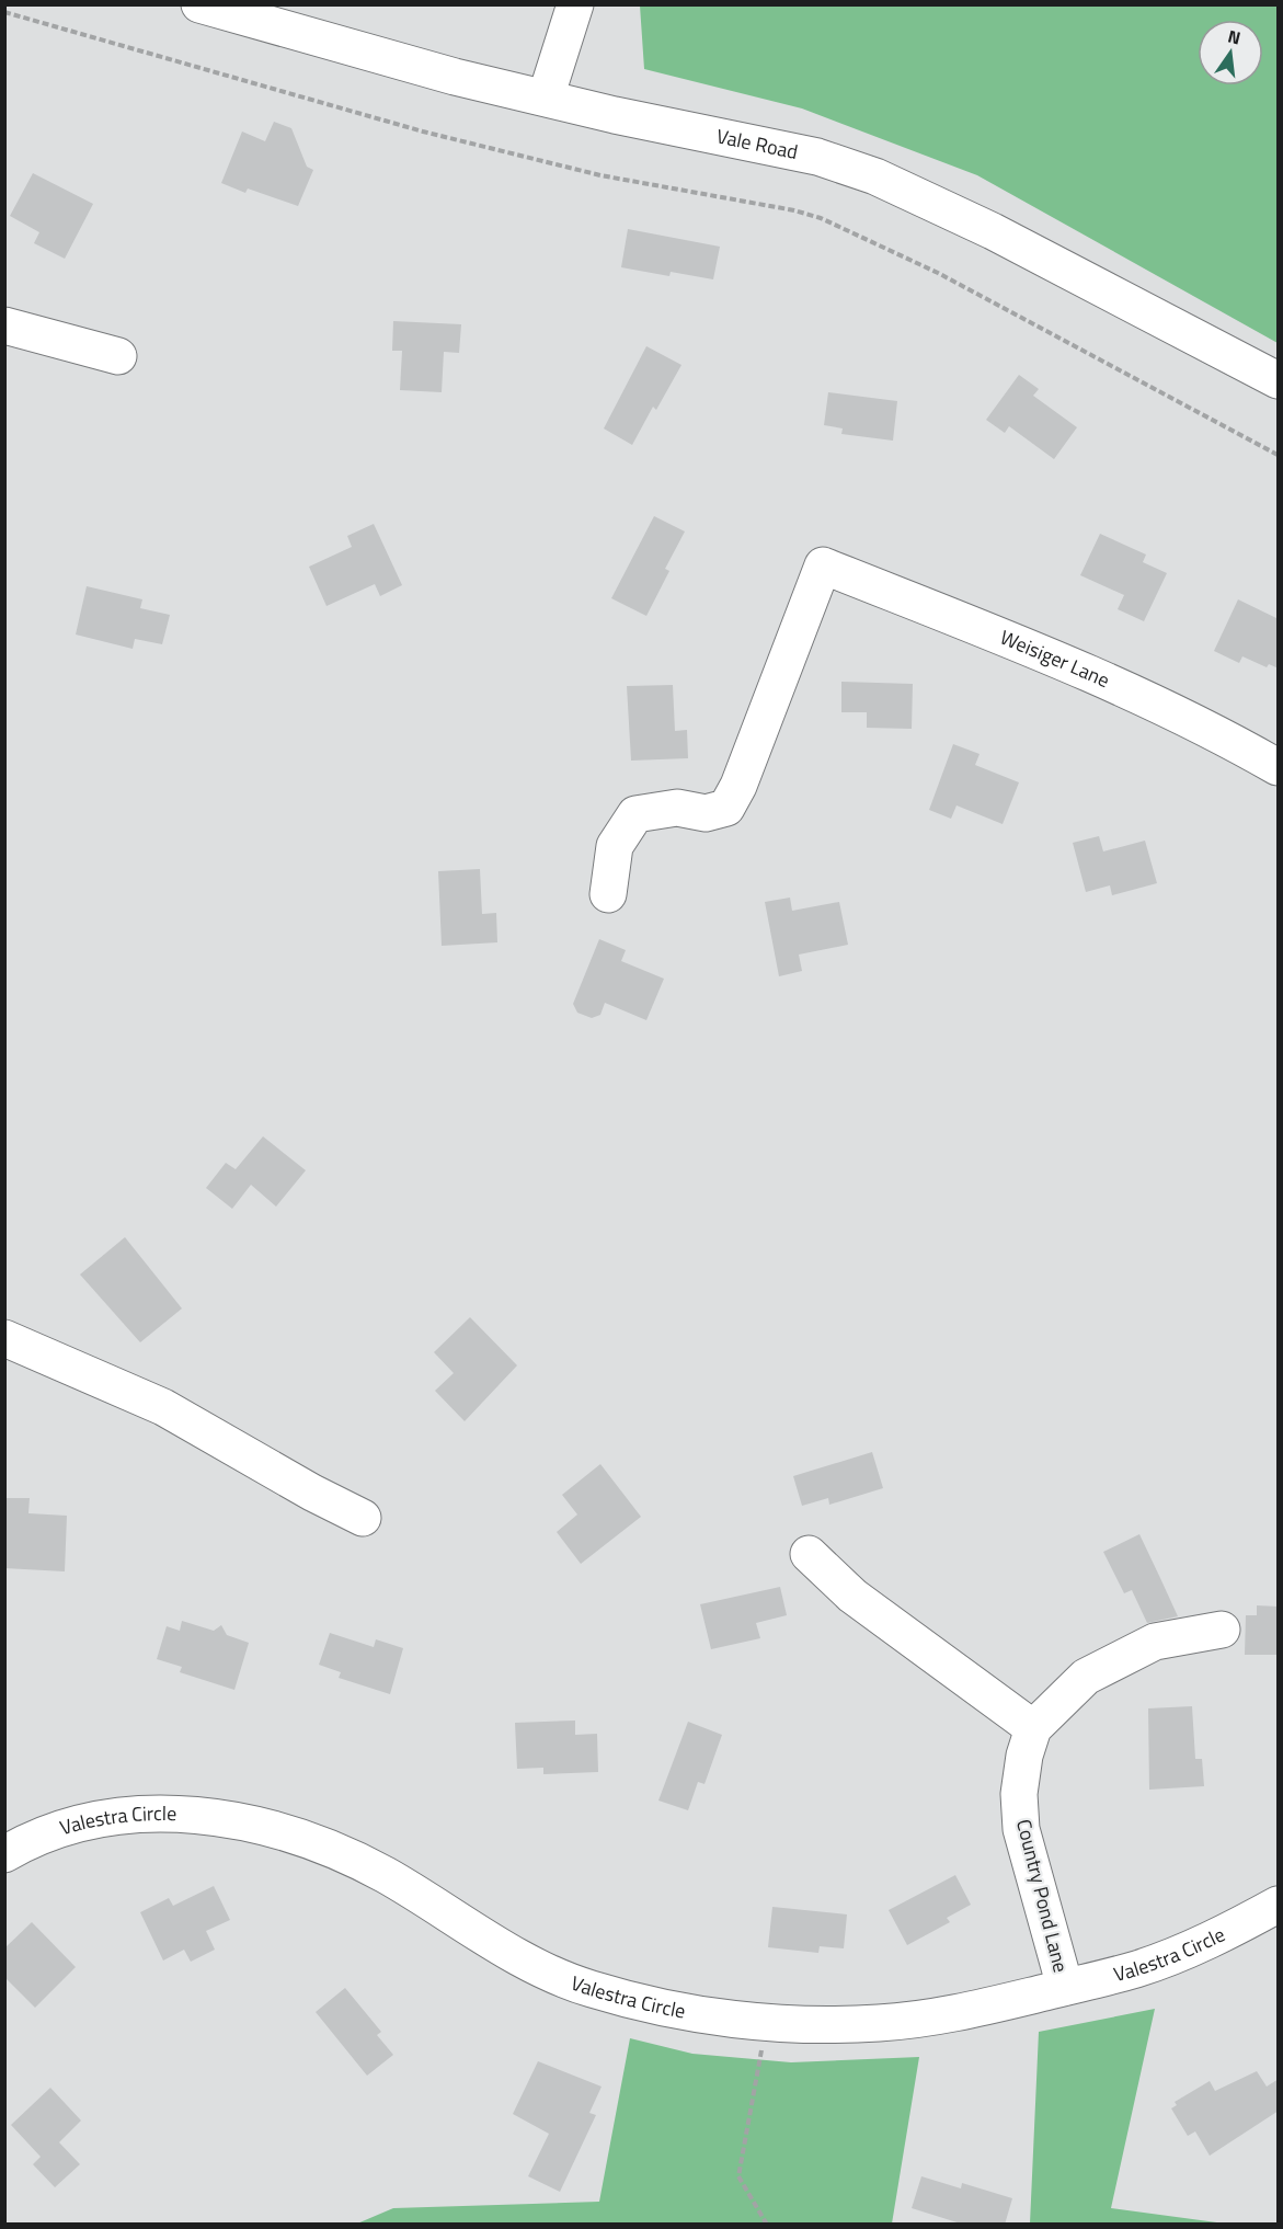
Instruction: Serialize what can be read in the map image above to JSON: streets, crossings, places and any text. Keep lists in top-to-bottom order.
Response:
{
  "streets": {
    "street": [
      "Vale Road",
      "Weisiger Lane",
      "Valestra Circle",
      "Country Pond Lane"
    ]
  },
  "crossings": [
    ["Valestra Circle", "Country Pond Lane"]
  ],
  "north": "top"
}
